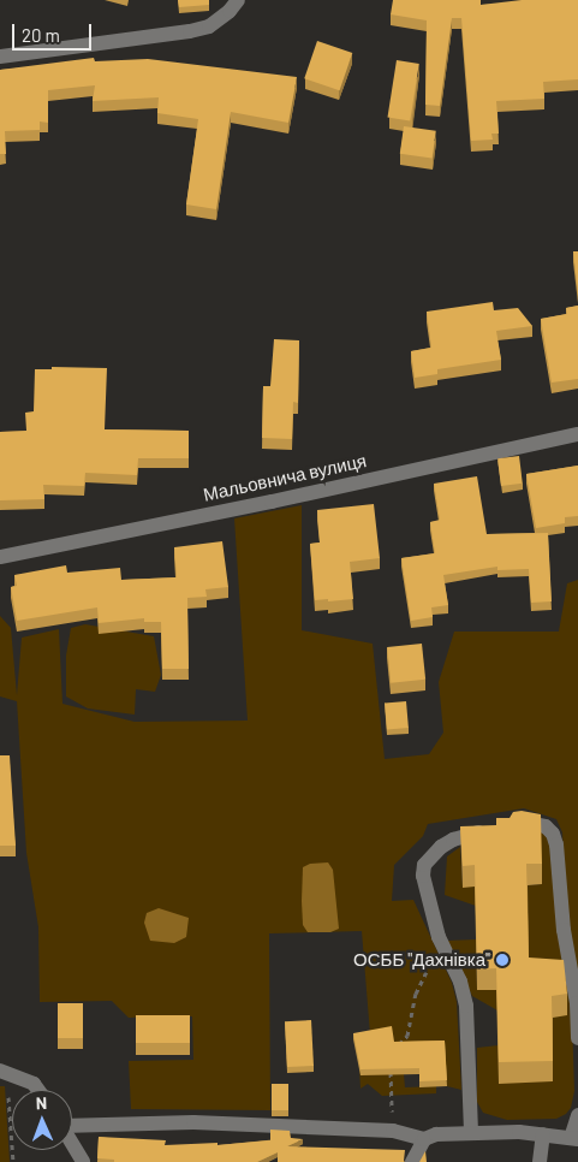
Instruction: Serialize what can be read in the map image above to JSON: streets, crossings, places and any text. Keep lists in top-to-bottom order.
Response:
{
  "streets": {
    "street": ["Мальовнича вулиця"]
  },
  "places": ["ОСББ \"Дахнівка\""],
  "scale_bar": "20 m",
  "north": "top"
}
